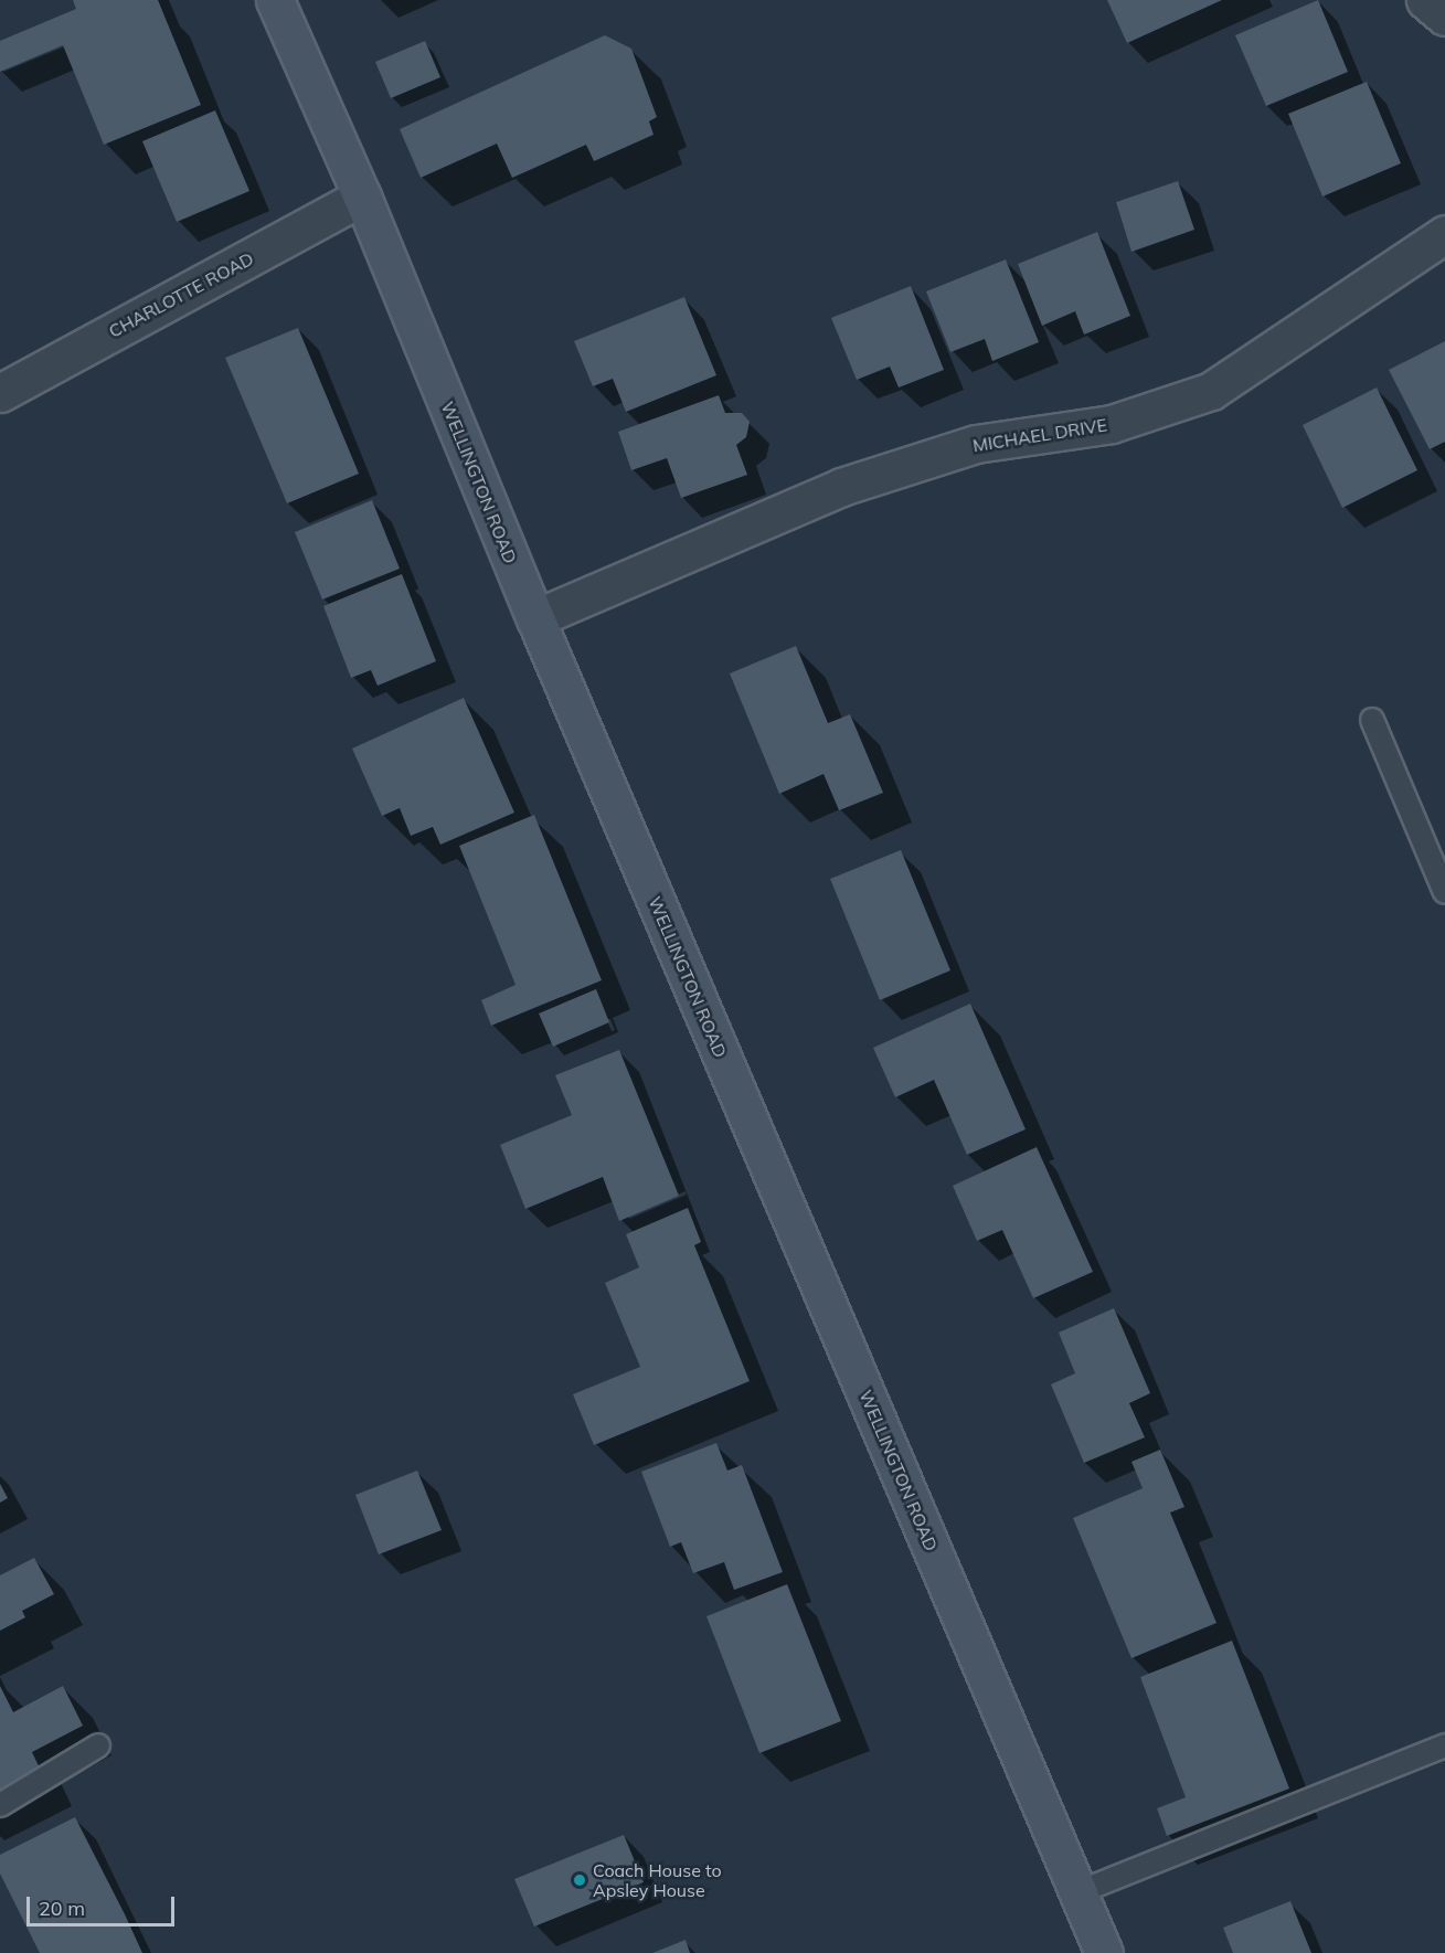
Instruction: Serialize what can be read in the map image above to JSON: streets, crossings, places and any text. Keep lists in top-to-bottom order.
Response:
{
  "streets": {
    "street": ["CHARLOTTE ROAD", "MICHAEL DRIVE", "WELLINGTON ROAD"]
  },
  "crossings": [
    ["CHARLOTTE ROAD", "WELLINGTON ROAD"],
    ["MICHAEL DRIVE", "WELLINGTON ROAD"]
  ],
  "places": ["Coach House to Apsley House"],
  "scale_bar": "20 m"
}
